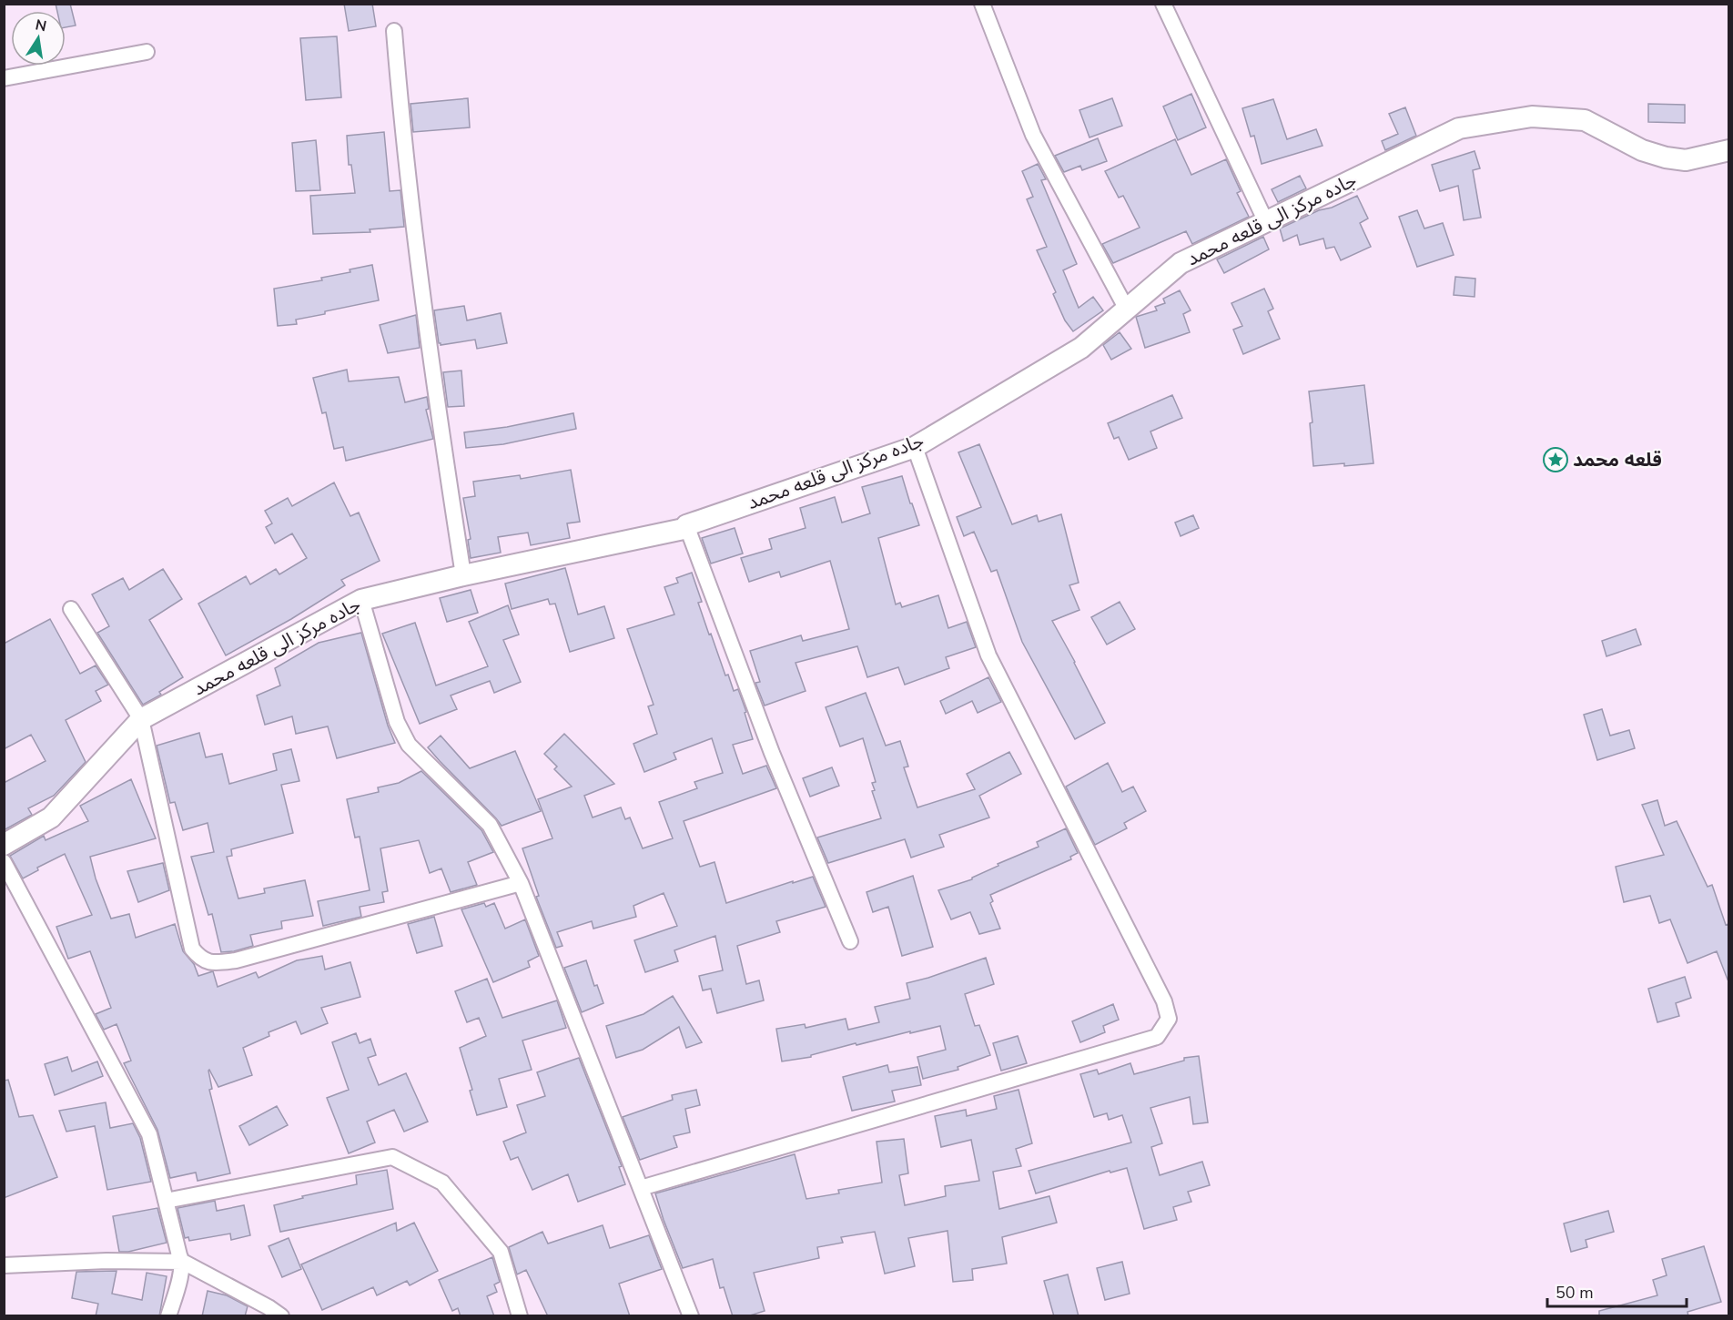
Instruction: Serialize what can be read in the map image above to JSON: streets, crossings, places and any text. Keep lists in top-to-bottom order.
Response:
{
  "streets": {
    "street": ["جاده مرکز الی قلعه محمد"]
  },
  "places": {
    "place": ["قلعه محمد"]
  },
  "scale_bar": "50 m",
  "north": "top"
}
